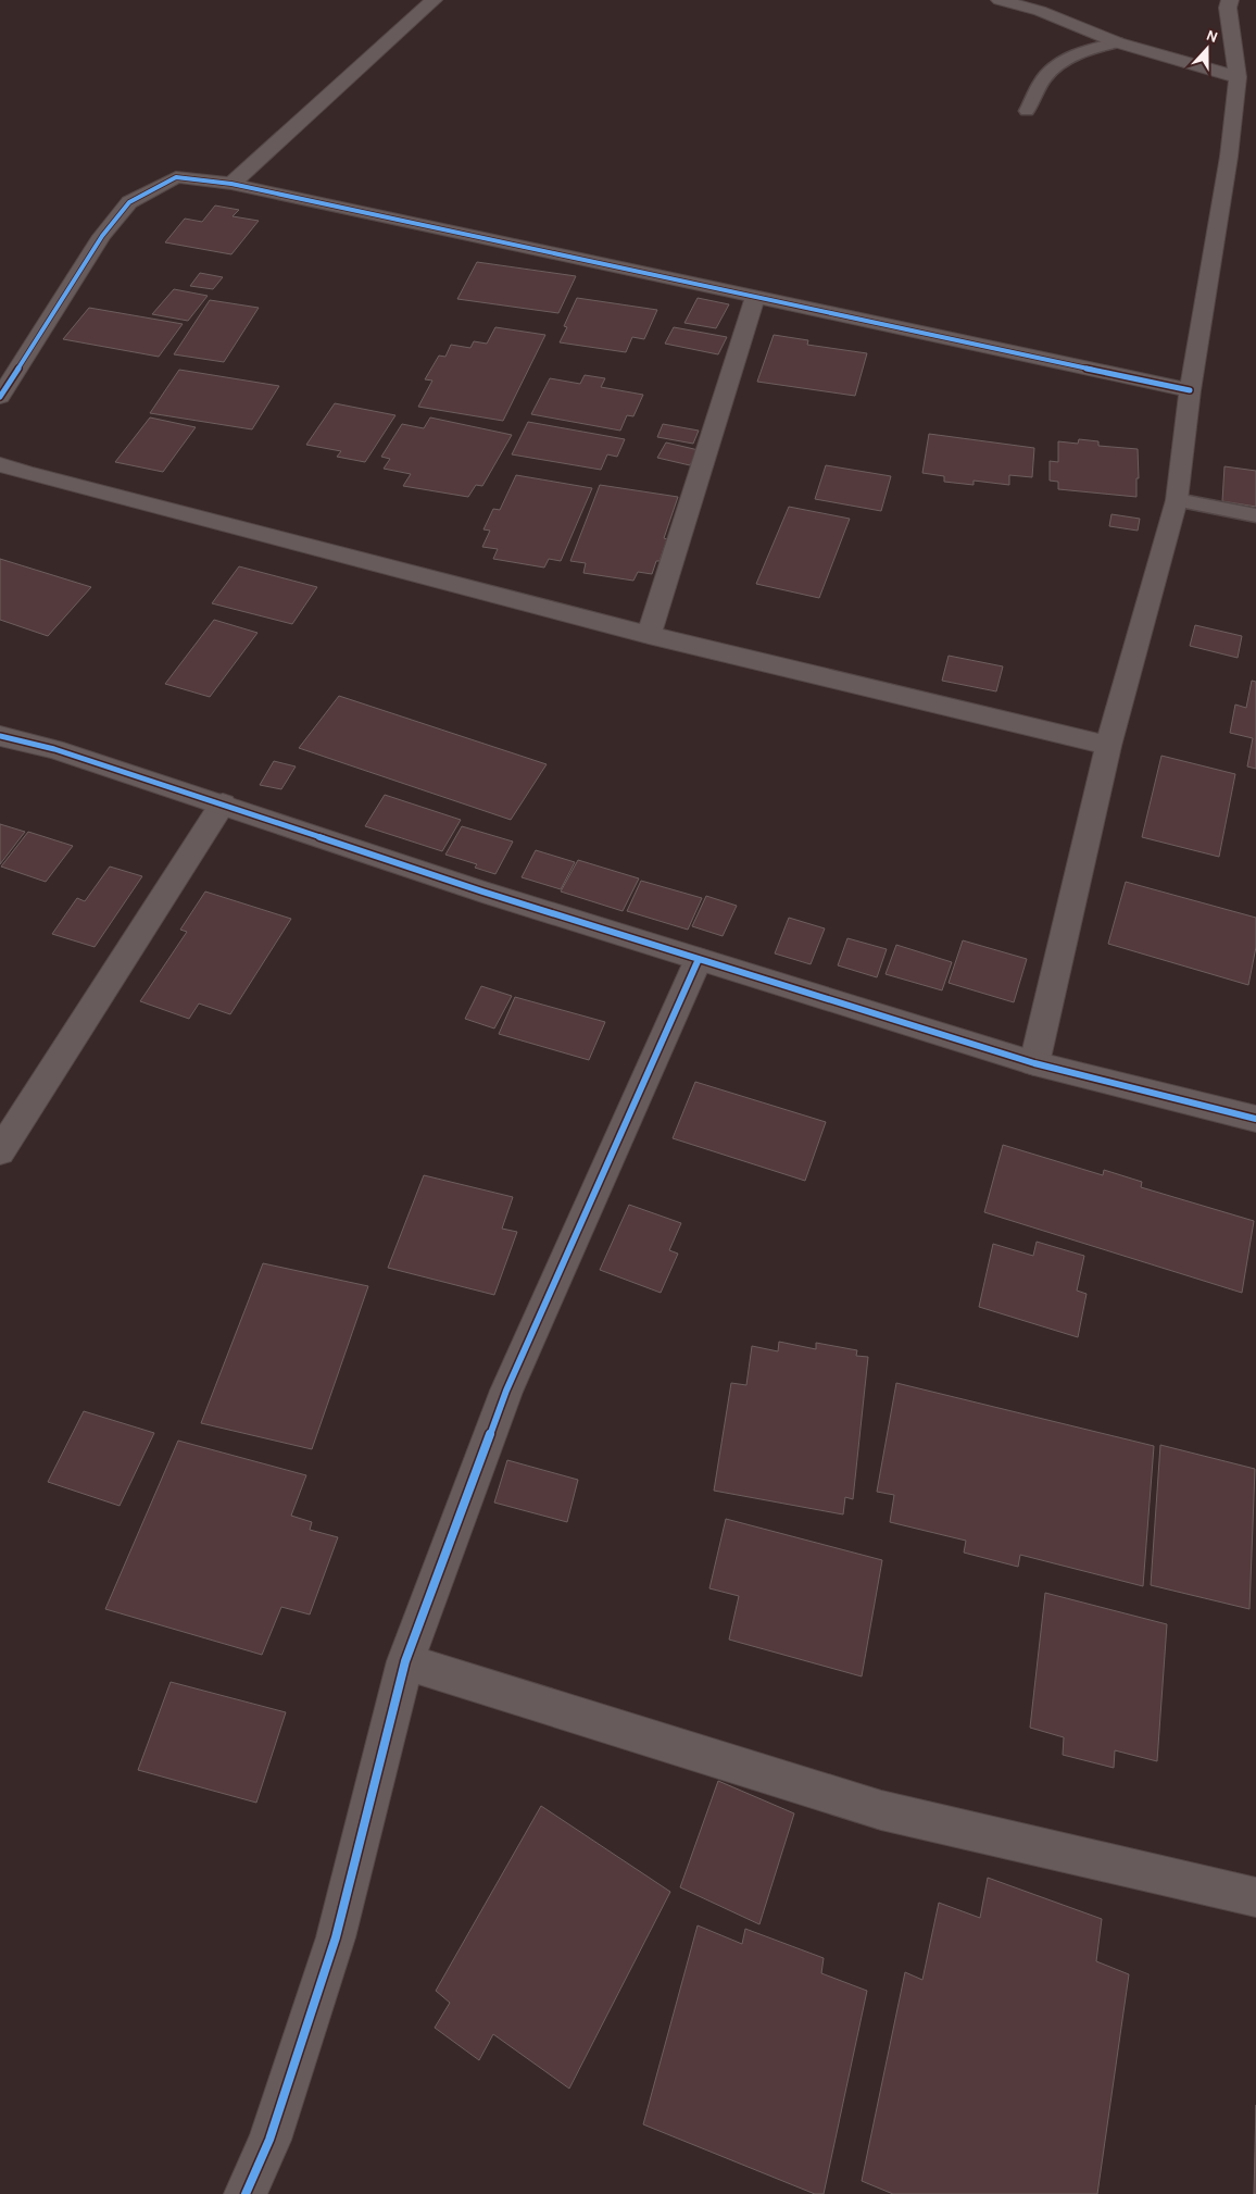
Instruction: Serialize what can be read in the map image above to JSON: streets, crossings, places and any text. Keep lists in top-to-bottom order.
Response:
{
  "north": "top"
}
